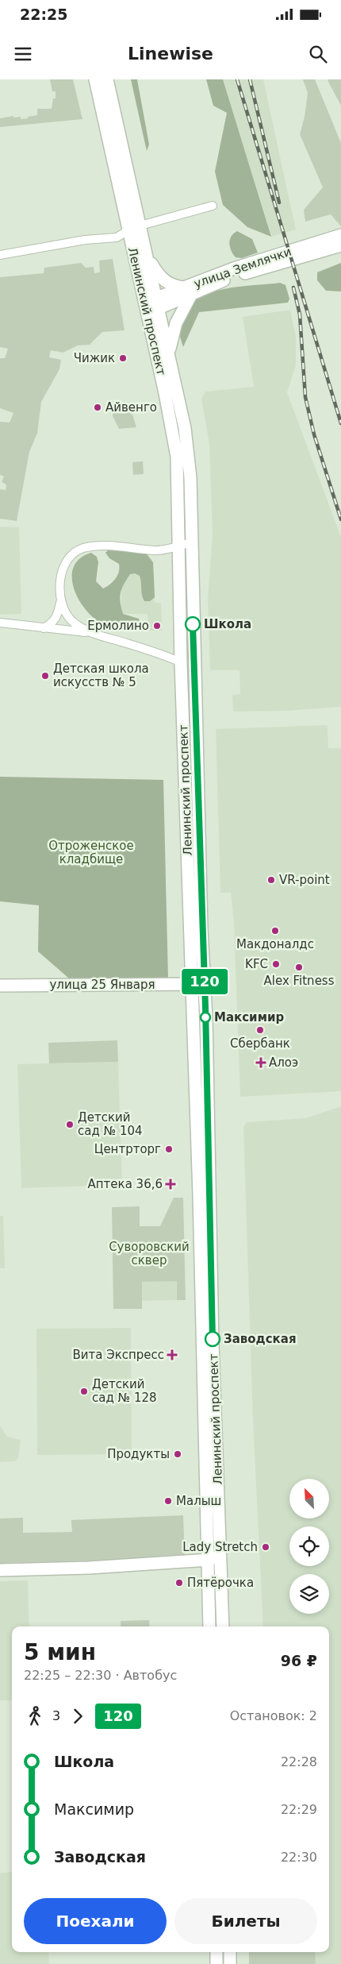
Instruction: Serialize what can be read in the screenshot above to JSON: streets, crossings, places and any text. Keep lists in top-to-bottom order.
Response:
{
  "streets": {
    "main road": ["улица Землячки", "Ленинский проспект", "улица 25 Января"]
  },
  "crossings": [
    ["улица Землячки", "Ленинский проспект"],
    ["Ленинский проспект", "улица 25 Января"]
  ],
  "parks": ["Отроженское кладбище", "Суворовский сквер"],
  "places": {
    "other": [
      "Чижик",
      "Айвенго",
      "Школа",
      "Ермолино",
      "Детская школа искусств № 5",
      "VR-point",
      "Макдоналдс",
      "KFC",
      "Alex Fitness",
      "Максимир",
      "Сбербанк",
      "Детский сад № 104",
      "Центрторг",
      "Заводская",
      "Детский сад № 128",
      "Продукты",
      "Малыш",
      "Lady Stretch",
      "Пятёрочка"
    ],
    "health": ["Алоэ", "Аптека 36,6", "Вита Экспресс"]
  },
  "lines": ["bus line 120"],
  "north": "top left",
  "page": {
    "status": "22:25",
    "header": "Linewise",
    "on_map": "120",
    "heading": ["5 мин", "22:25 – 22:30 · Автобус", "96 ₽"],
    "legs": ["3", "120", "Остановок: 2"],
    "list": [
      {
        "name": "Школа",
        "value": "22:28"
      },
      {
        "name": "Максимир",
        "value": "22:29"
      },
      {
        "name": "Заводская",
        "value": "22:30"
      }
    ],
    "buttons": ["Поехали", "Билеты"]
  }
}
